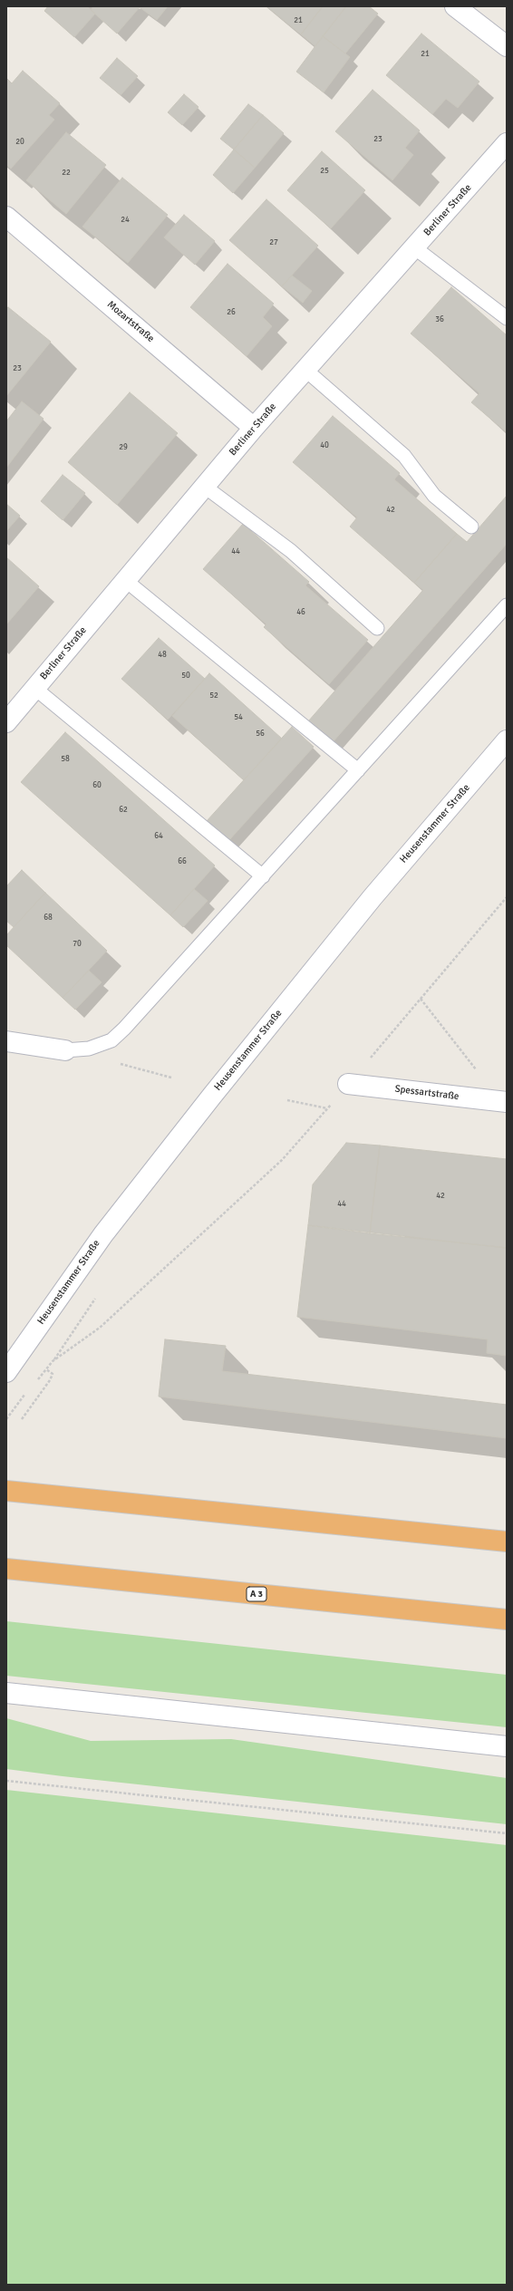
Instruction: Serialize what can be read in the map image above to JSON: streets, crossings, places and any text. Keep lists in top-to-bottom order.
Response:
{
  "streets": {
    "highway": ["A 3"],
    "street": [
      "Berliner Straße",
      "Mozartstraße",
      "Heusenstammer Straße",
      "Spessartstraße"
    ]
  },
  "crossings": [
    ["Berliner Straße", "Mozartstraße"]
  ],
  "house_numbers": [
    "21",
    "21",
    "23",
    "20",
    "25",
    "22",
    "24",
    "27",
    "26",
    "36",
    "23",
    "40",
    "29",
    "42",
    "44",
    "46",
    "48",
    "50",
    "52",
    "54",
    "56",
    "58",
    "60",
    "62",
    "64",
    "66",
    "68",
    "70",
    "42",
    "44"
  ]
}
